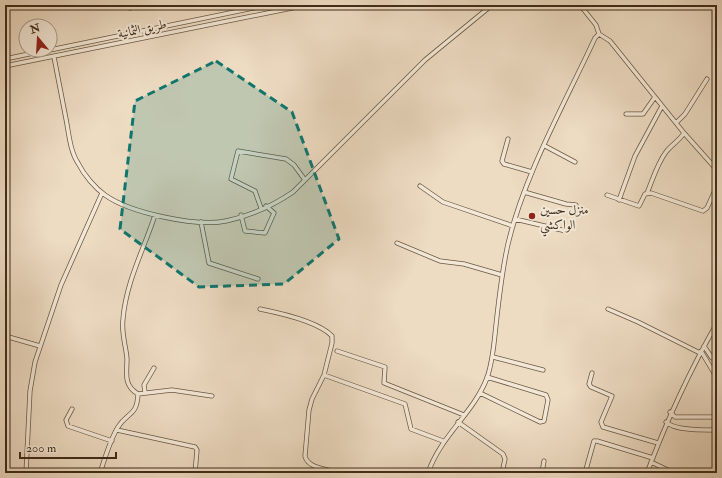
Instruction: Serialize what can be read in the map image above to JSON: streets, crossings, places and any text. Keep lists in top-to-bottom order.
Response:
{
  "streets": {
    "street": ["طريق الثمانية"]
  },
  "places": ["منزل حسين الواكشي"],
  "scale_bar": "200 m",
  "north": "top"
}
